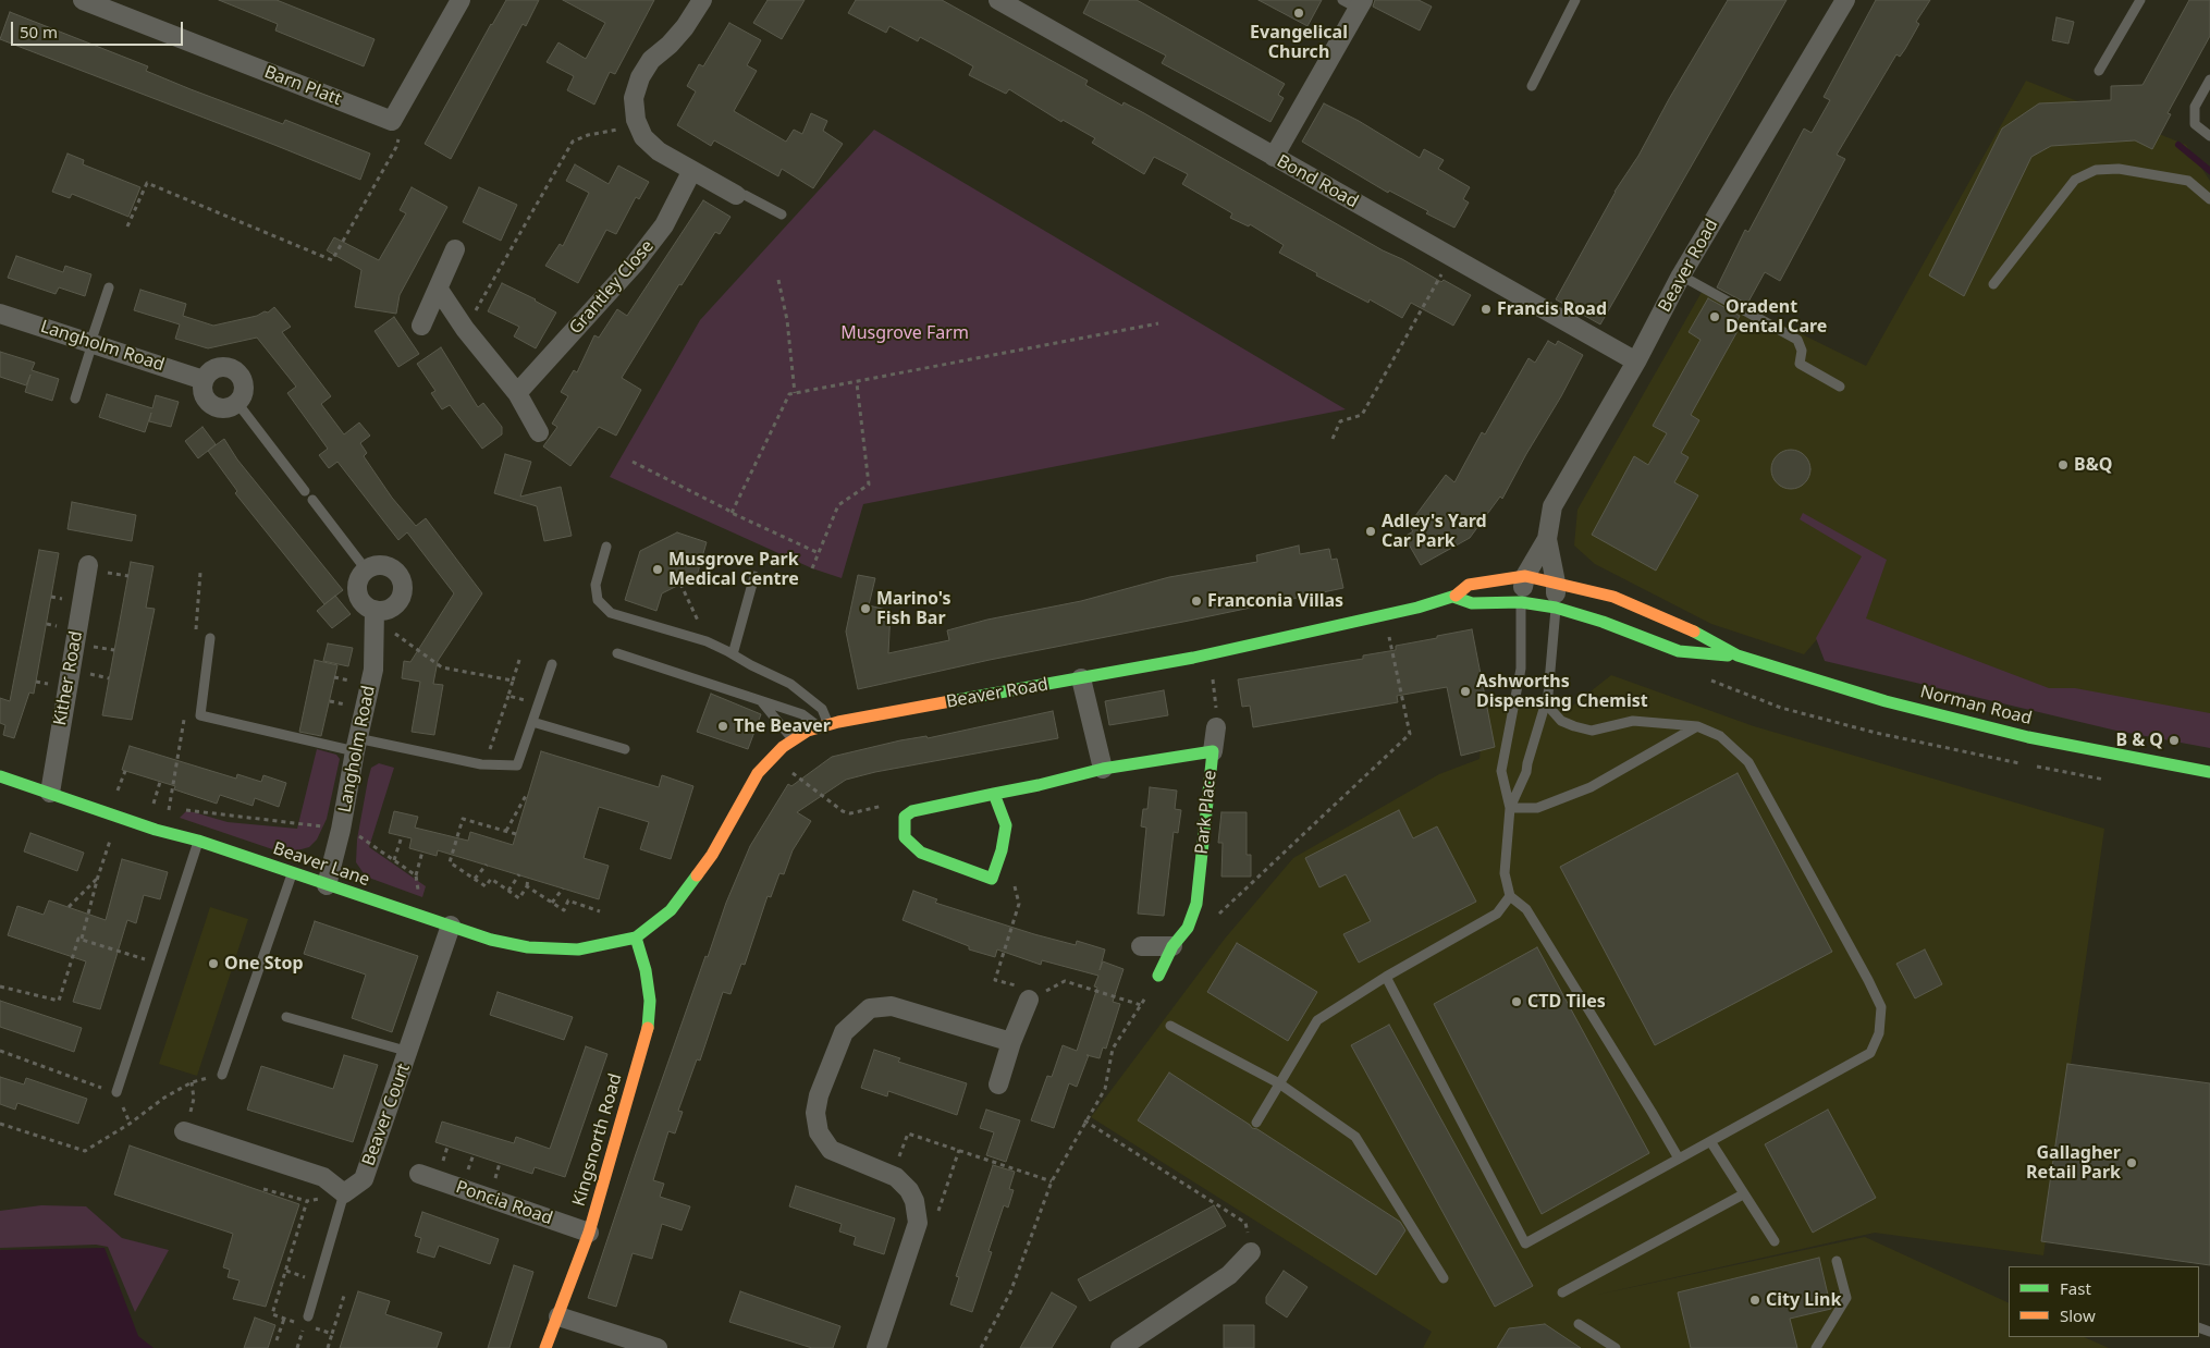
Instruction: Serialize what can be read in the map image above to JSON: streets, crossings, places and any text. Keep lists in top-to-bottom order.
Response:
{
  "streets": {
    "main road": [
      "Beaver Road",
      "Norman Road",
      "Park Place",
      "Beaver Lane",
      "Kingsnorth Road"
    ],
    "street": [
      "Barn Platt",
      "Bond Road",
      "Grantley Close",
      "Langholm Road",
      "Kither Road",
      "Beaver Court",
      "Poncia Road"
    ]
  },
  "crossings": [
    ["Bond Road", "Beaver Road"],
    ["Beaver Road", "Norman Road"],
    ["Beaver Road", "Beaver Lane"],
    ["Beaver Road", "Kingsnorth Road"],
    ["Langholm Road", "Beaver Lane"],
    ["Kither Road", "Beaver Lane"],
    ["Beaver Lane", "Beaver Court"],
    ["Beaver Lane", "Kingsnorth Road"],
    ["Kingsnorth Road", "Poncia Road"]
  ],
  "parks": ["Musgrove Farm"],
  "places": [
    "Evangelical Church",
    "Francis Road",
    "Oradent Dental Care",
    "B&Q",
    "Adley's Yard Car Park",
    "Musgrove Park Medical Centre",
    "Franconia Villas",
    "Marino's Fish Bar",
    "Ashworths Dispensing Chemist",
    "The Beaver",
    "B & Q",
    "One Stop",
    "CTD Tiles",
    "Gallagher Retail Park",
    "City Link"
  ],
  "legend": ["Fast", "Slow"],
  "scale_bar": "50 m"
}
